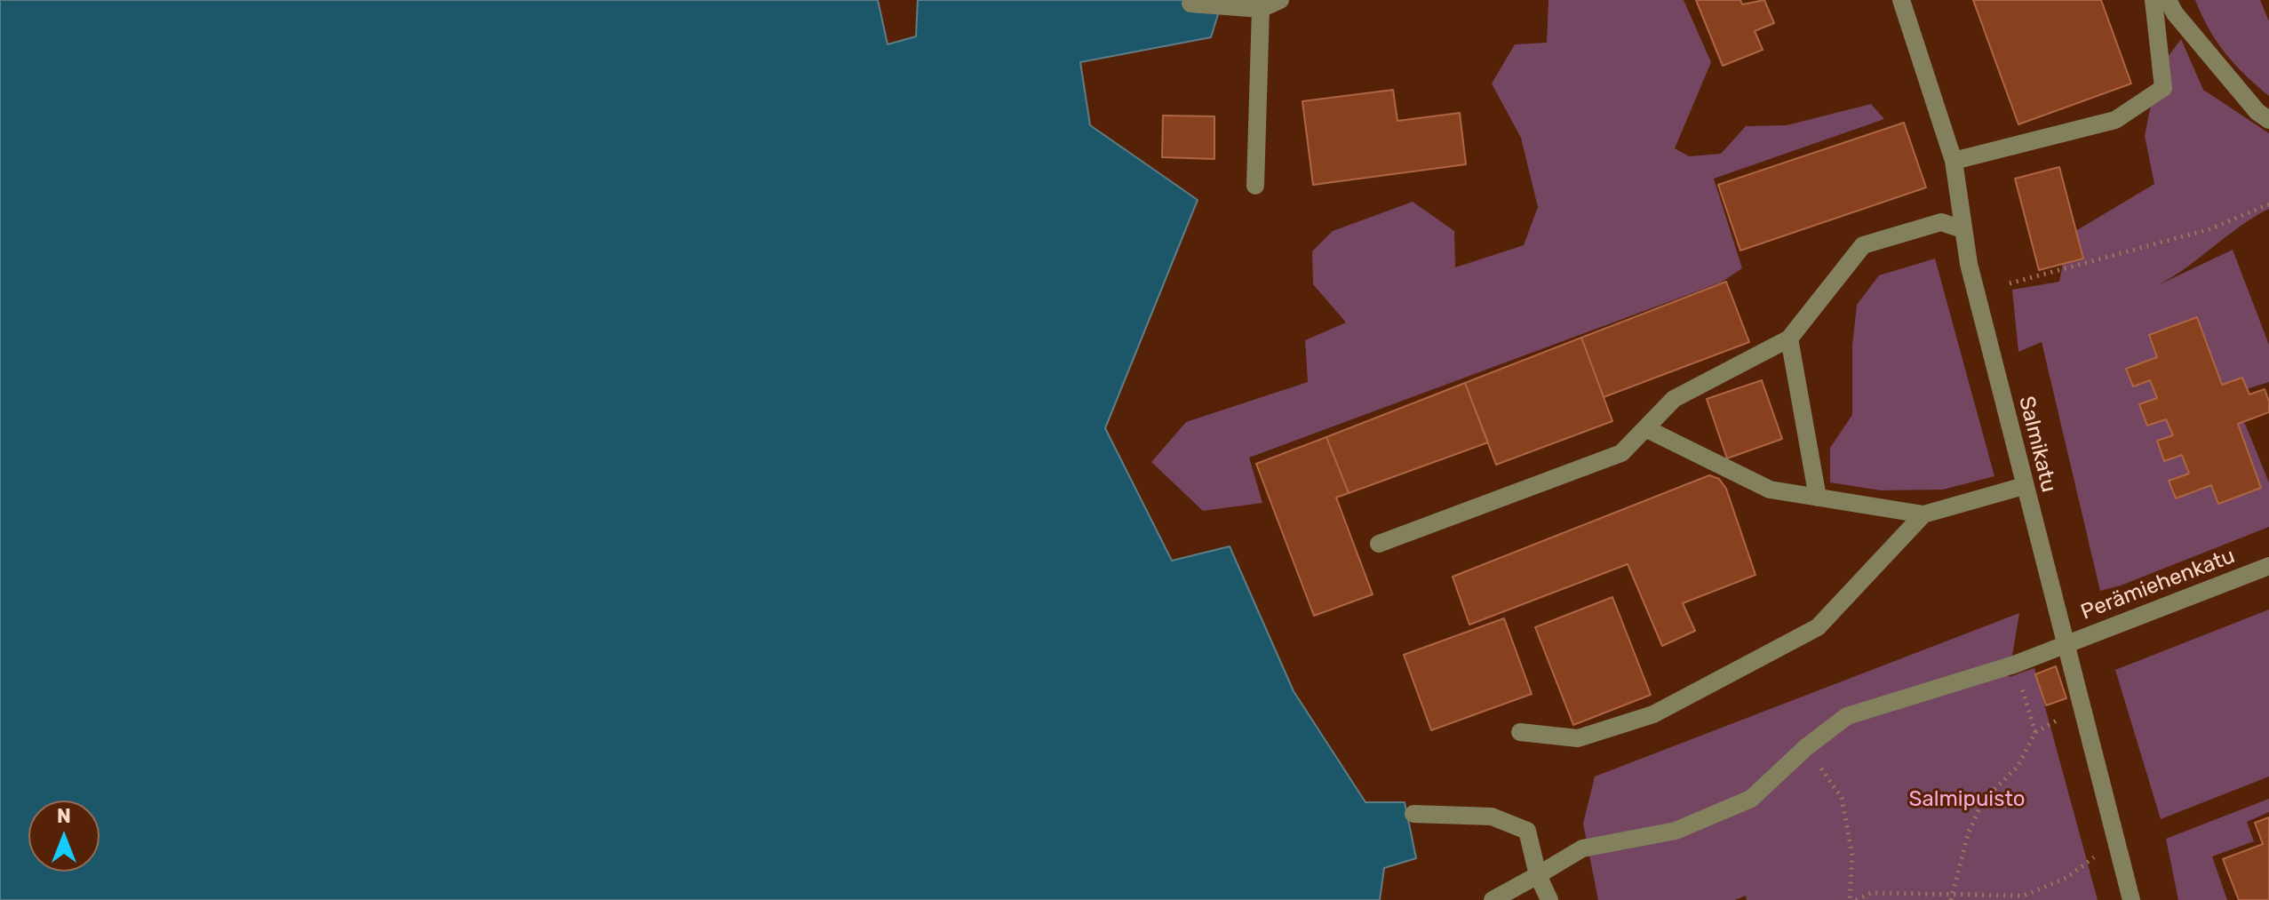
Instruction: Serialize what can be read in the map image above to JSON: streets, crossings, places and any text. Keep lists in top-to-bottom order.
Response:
{
  "streets": {
    "street": ["Salmikatu", "Perämiehenkatu"]
  },
  "crossings": [
    ["Salmikatu", "Perämiehenkatu"]
  ],
  "parks": ["Salmipuisto"],
  "north": "top"
}
